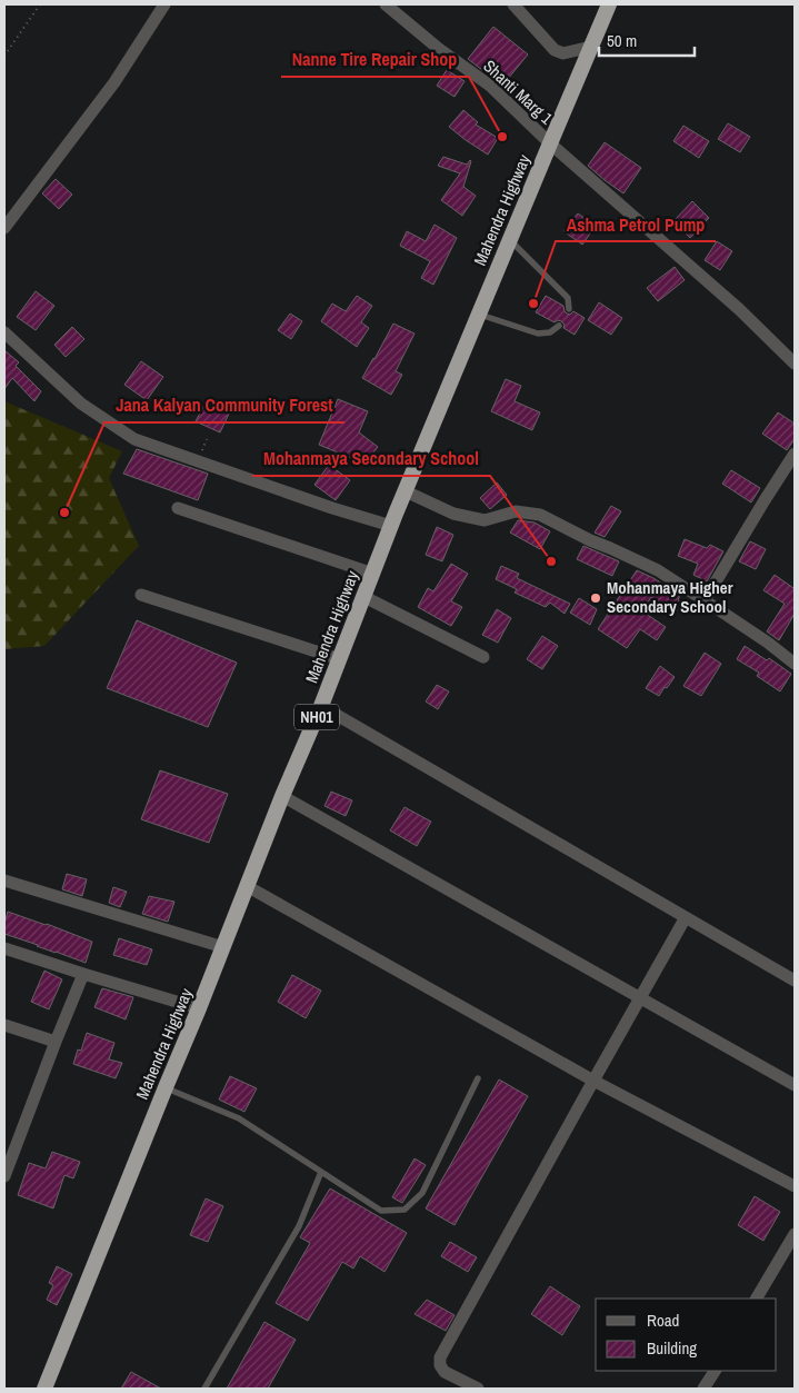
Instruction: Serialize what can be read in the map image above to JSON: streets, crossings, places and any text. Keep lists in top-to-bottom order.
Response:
{
  "streets": {
    "highway": ["Mahendra Highway", "NH01"],
    "street": ["Shanti Marg 1"]
  },
  "crossings": [
    ["Shanti Marg 1", "Mahendra Highway"]
  ],
  "places": [
    "Nanne Tire Repair Shop",
    "Ashma Petrol Pump",
    "Jana Kalyan Community Forest",
    "Mohanmaya Secondary School",
    "Mohanmaya Higher Secondary School"
  ],
  "legend": ["Road", "Building"],
  "scale_bar": "50 m"
}
